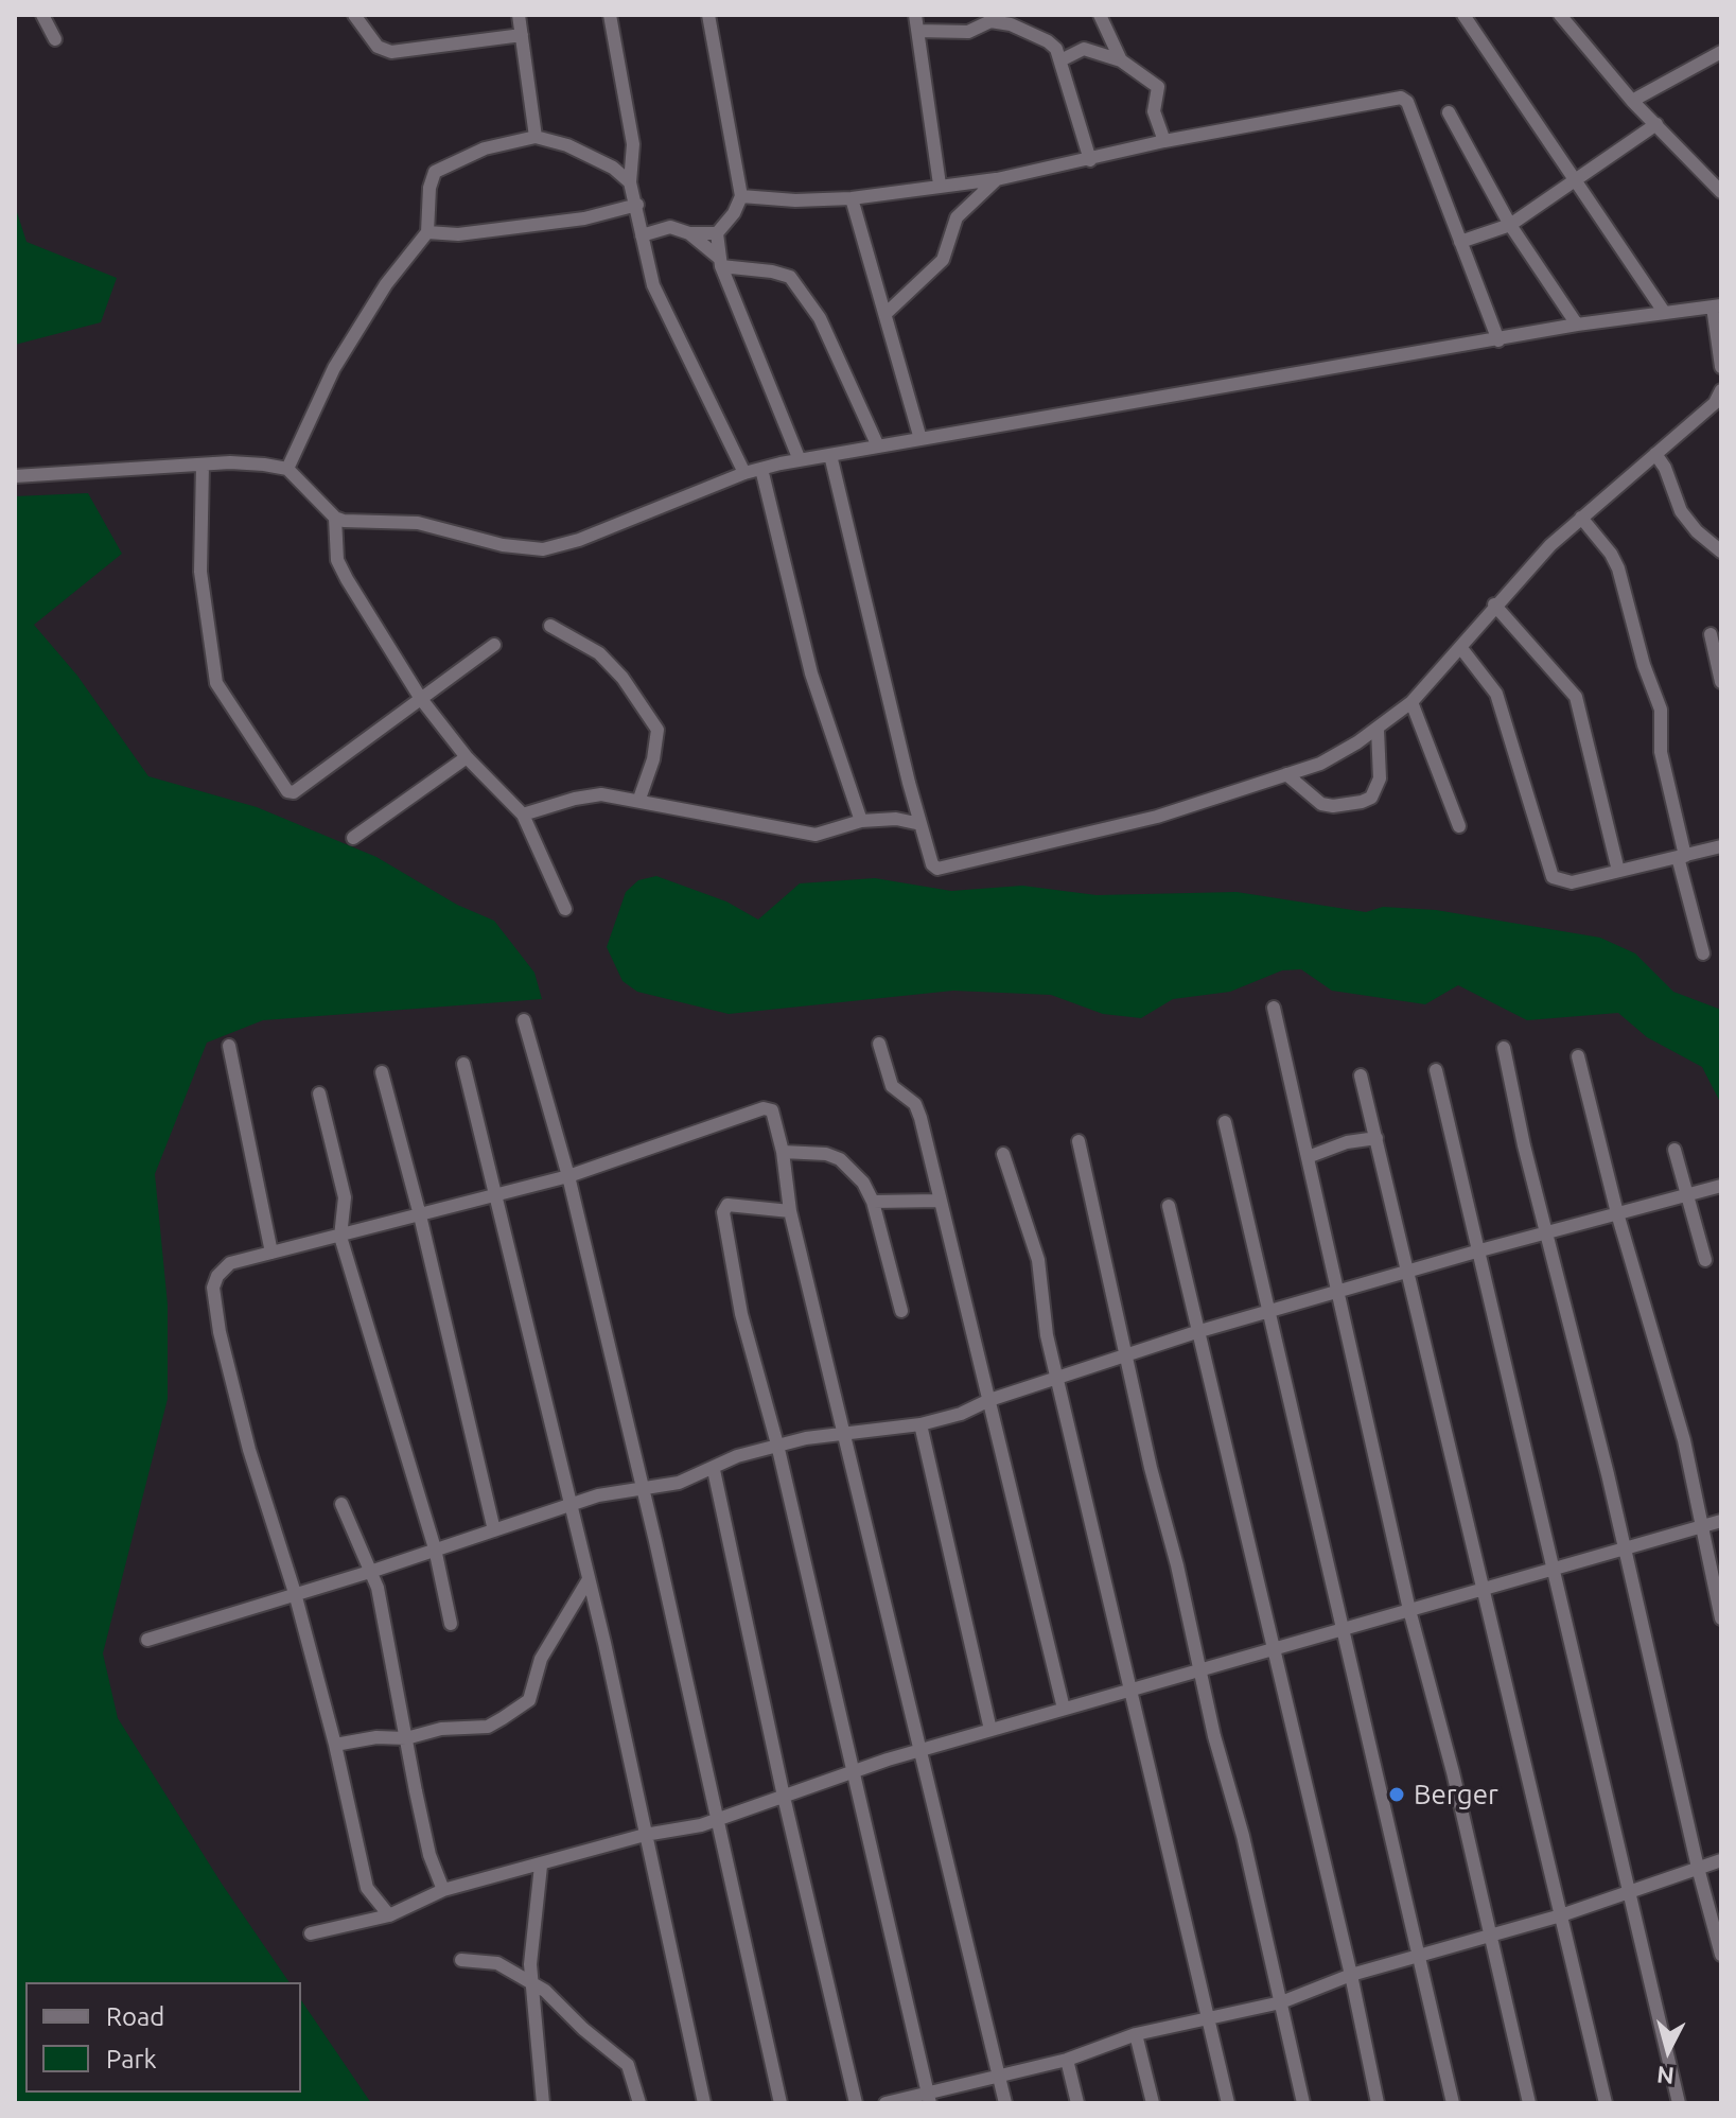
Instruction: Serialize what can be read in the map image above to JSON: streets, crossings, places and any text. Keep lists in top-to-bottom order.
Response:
{
  "places": ["Berger"],
  "legend": ["Road", "Park"],
  "north": "bottom"
}
